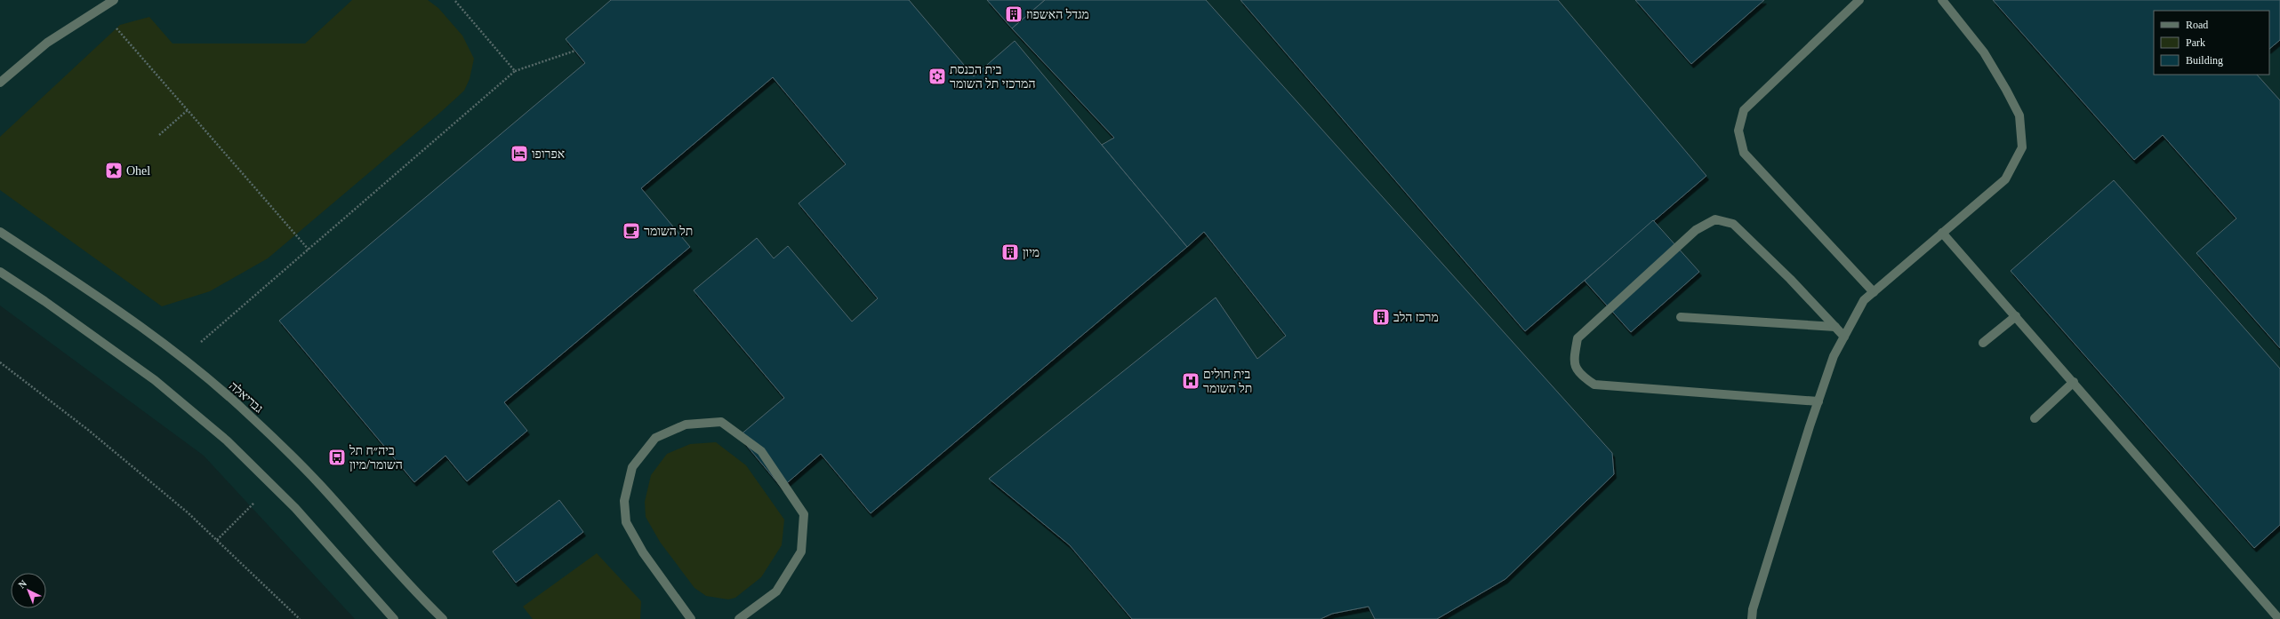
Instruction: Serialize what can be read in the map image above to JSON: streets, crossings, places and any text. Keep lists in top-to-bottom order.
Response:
{
  "streets": {
    "street": ["גבריאלה"]
  },
  "places": {
    "building": ["מגדל האשפוז", "מיון", "מרכז הלב"],
    "synagogue": ["בית הכנסת המרכזי תל השומר"],
    "hotel": ["אפרופו"],
    "place": ["Ohel"],
    "cafe": ["תל השומר"],
    "hospital": ["בית חולים תל השומר"],
    "bus stop": ["ביה״ח תל השומר/מיון"]
  },
  "legend": ["Road", "Park", "Building"],
  "north": "top left"
}
